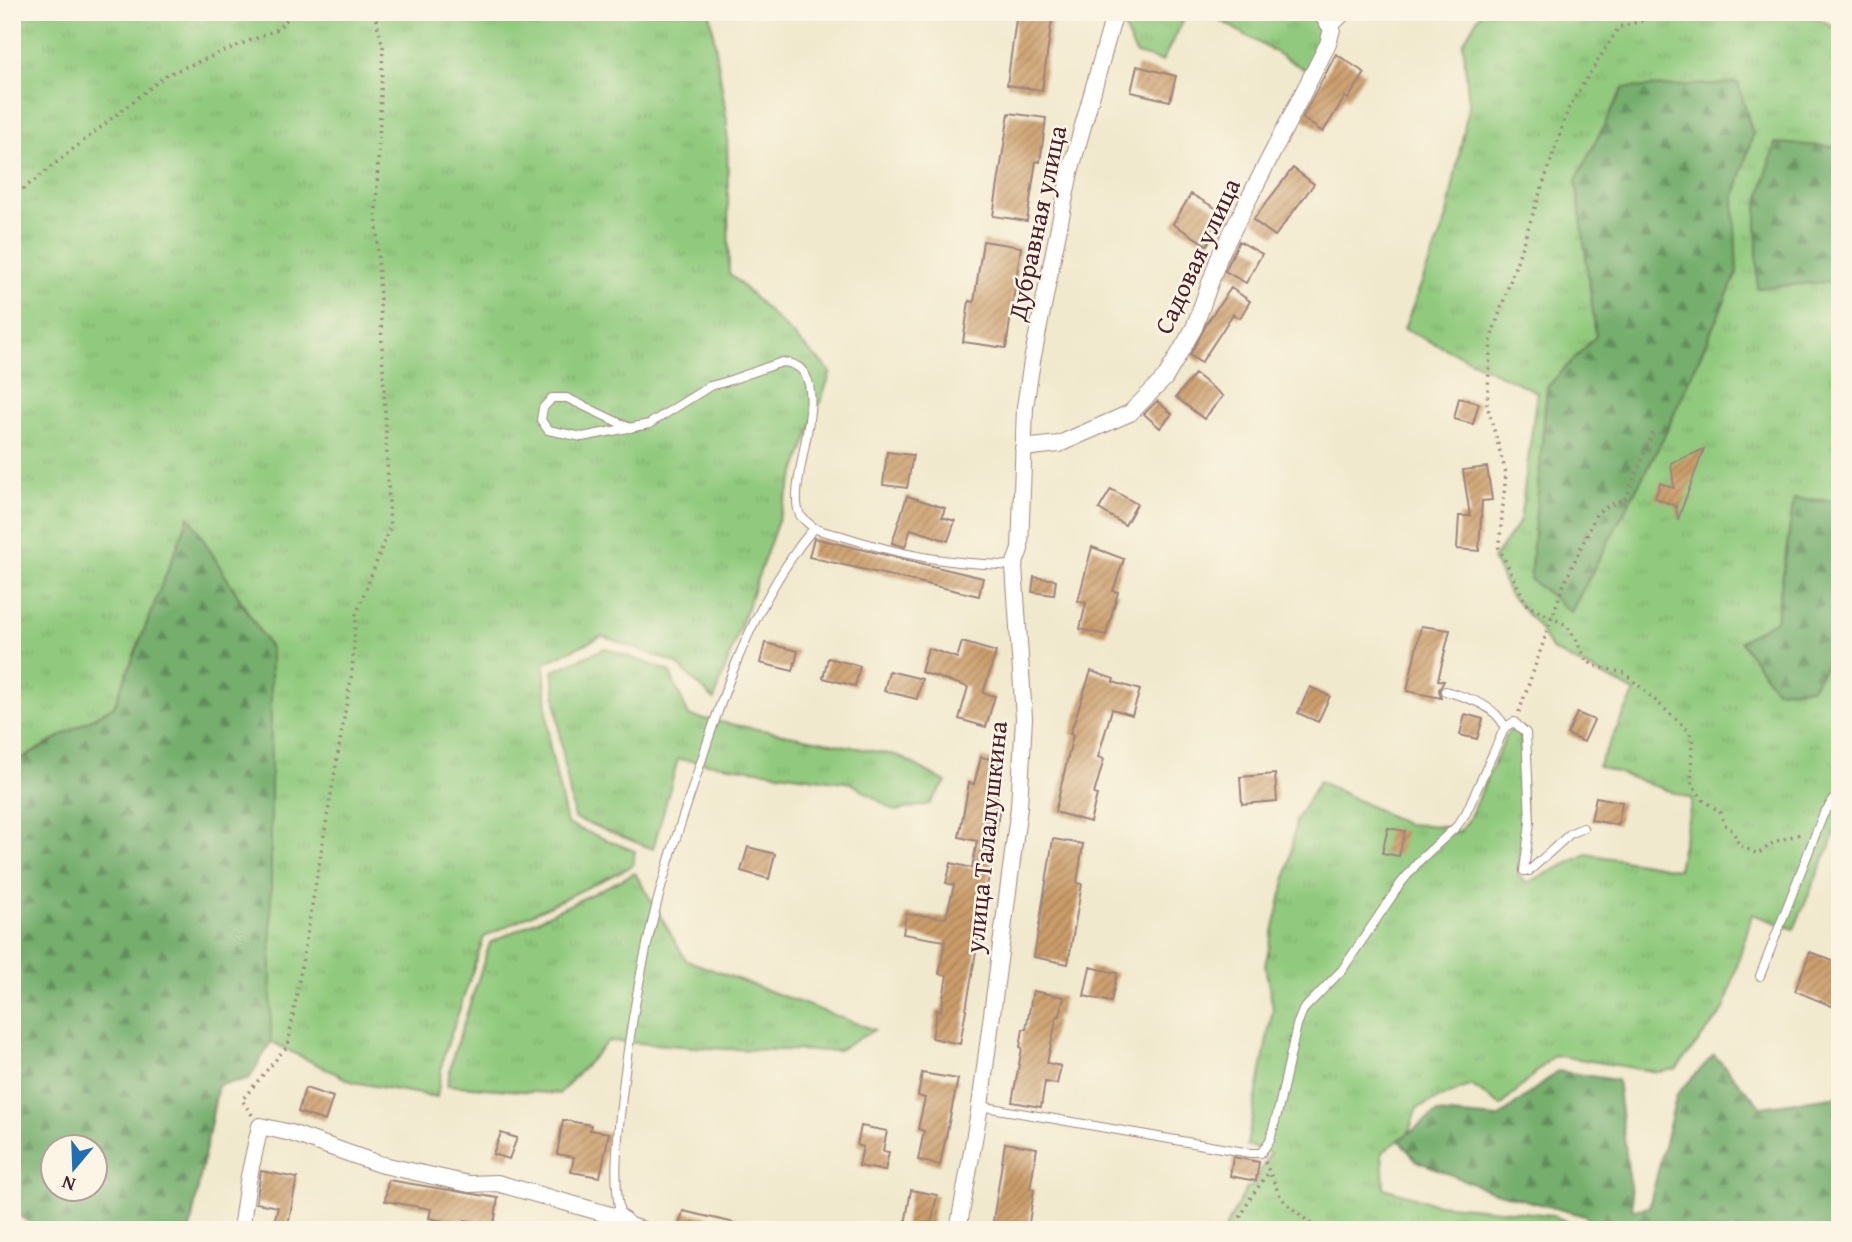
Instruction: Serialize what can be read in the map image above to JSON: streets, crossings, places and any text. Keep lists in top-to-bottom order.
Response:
{
  "streets": {
    "street": ["Дубравная улица", "Садовая улица", "улица Талалушкина"]
  },
  "crossings": [
    ["Дубравная улица", "Садовая улица"],
    ["Дубравная улица", "улица Талалушкина"],
    ["Садовая улица", "улица Талалушкина"]
  ],
  "north": "bottom"
}
